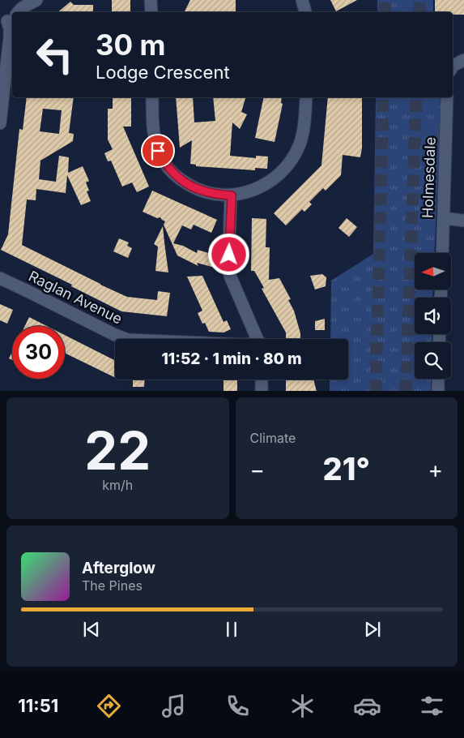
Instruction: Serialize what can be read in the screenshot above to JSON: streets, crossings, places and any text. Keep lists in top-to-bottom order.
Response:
{
  "streets": {
    "street": ["Holmesdale", "Raglan Avenue"]
  },
  "north": "left",
  "page": {
    "turn": ["30 m", "Lodge Crescent"],
    "limit": "30",
    "trip": "11:52 · 1 min · 80 m",
    "tile": [
      ["22", "km/h"],
      "Climate"
    ],
    "heat": ["−", "21°", "+"],
    "song": ["Afterglow", "The Pines"],
    "tabs": "11:51"
  }
}
